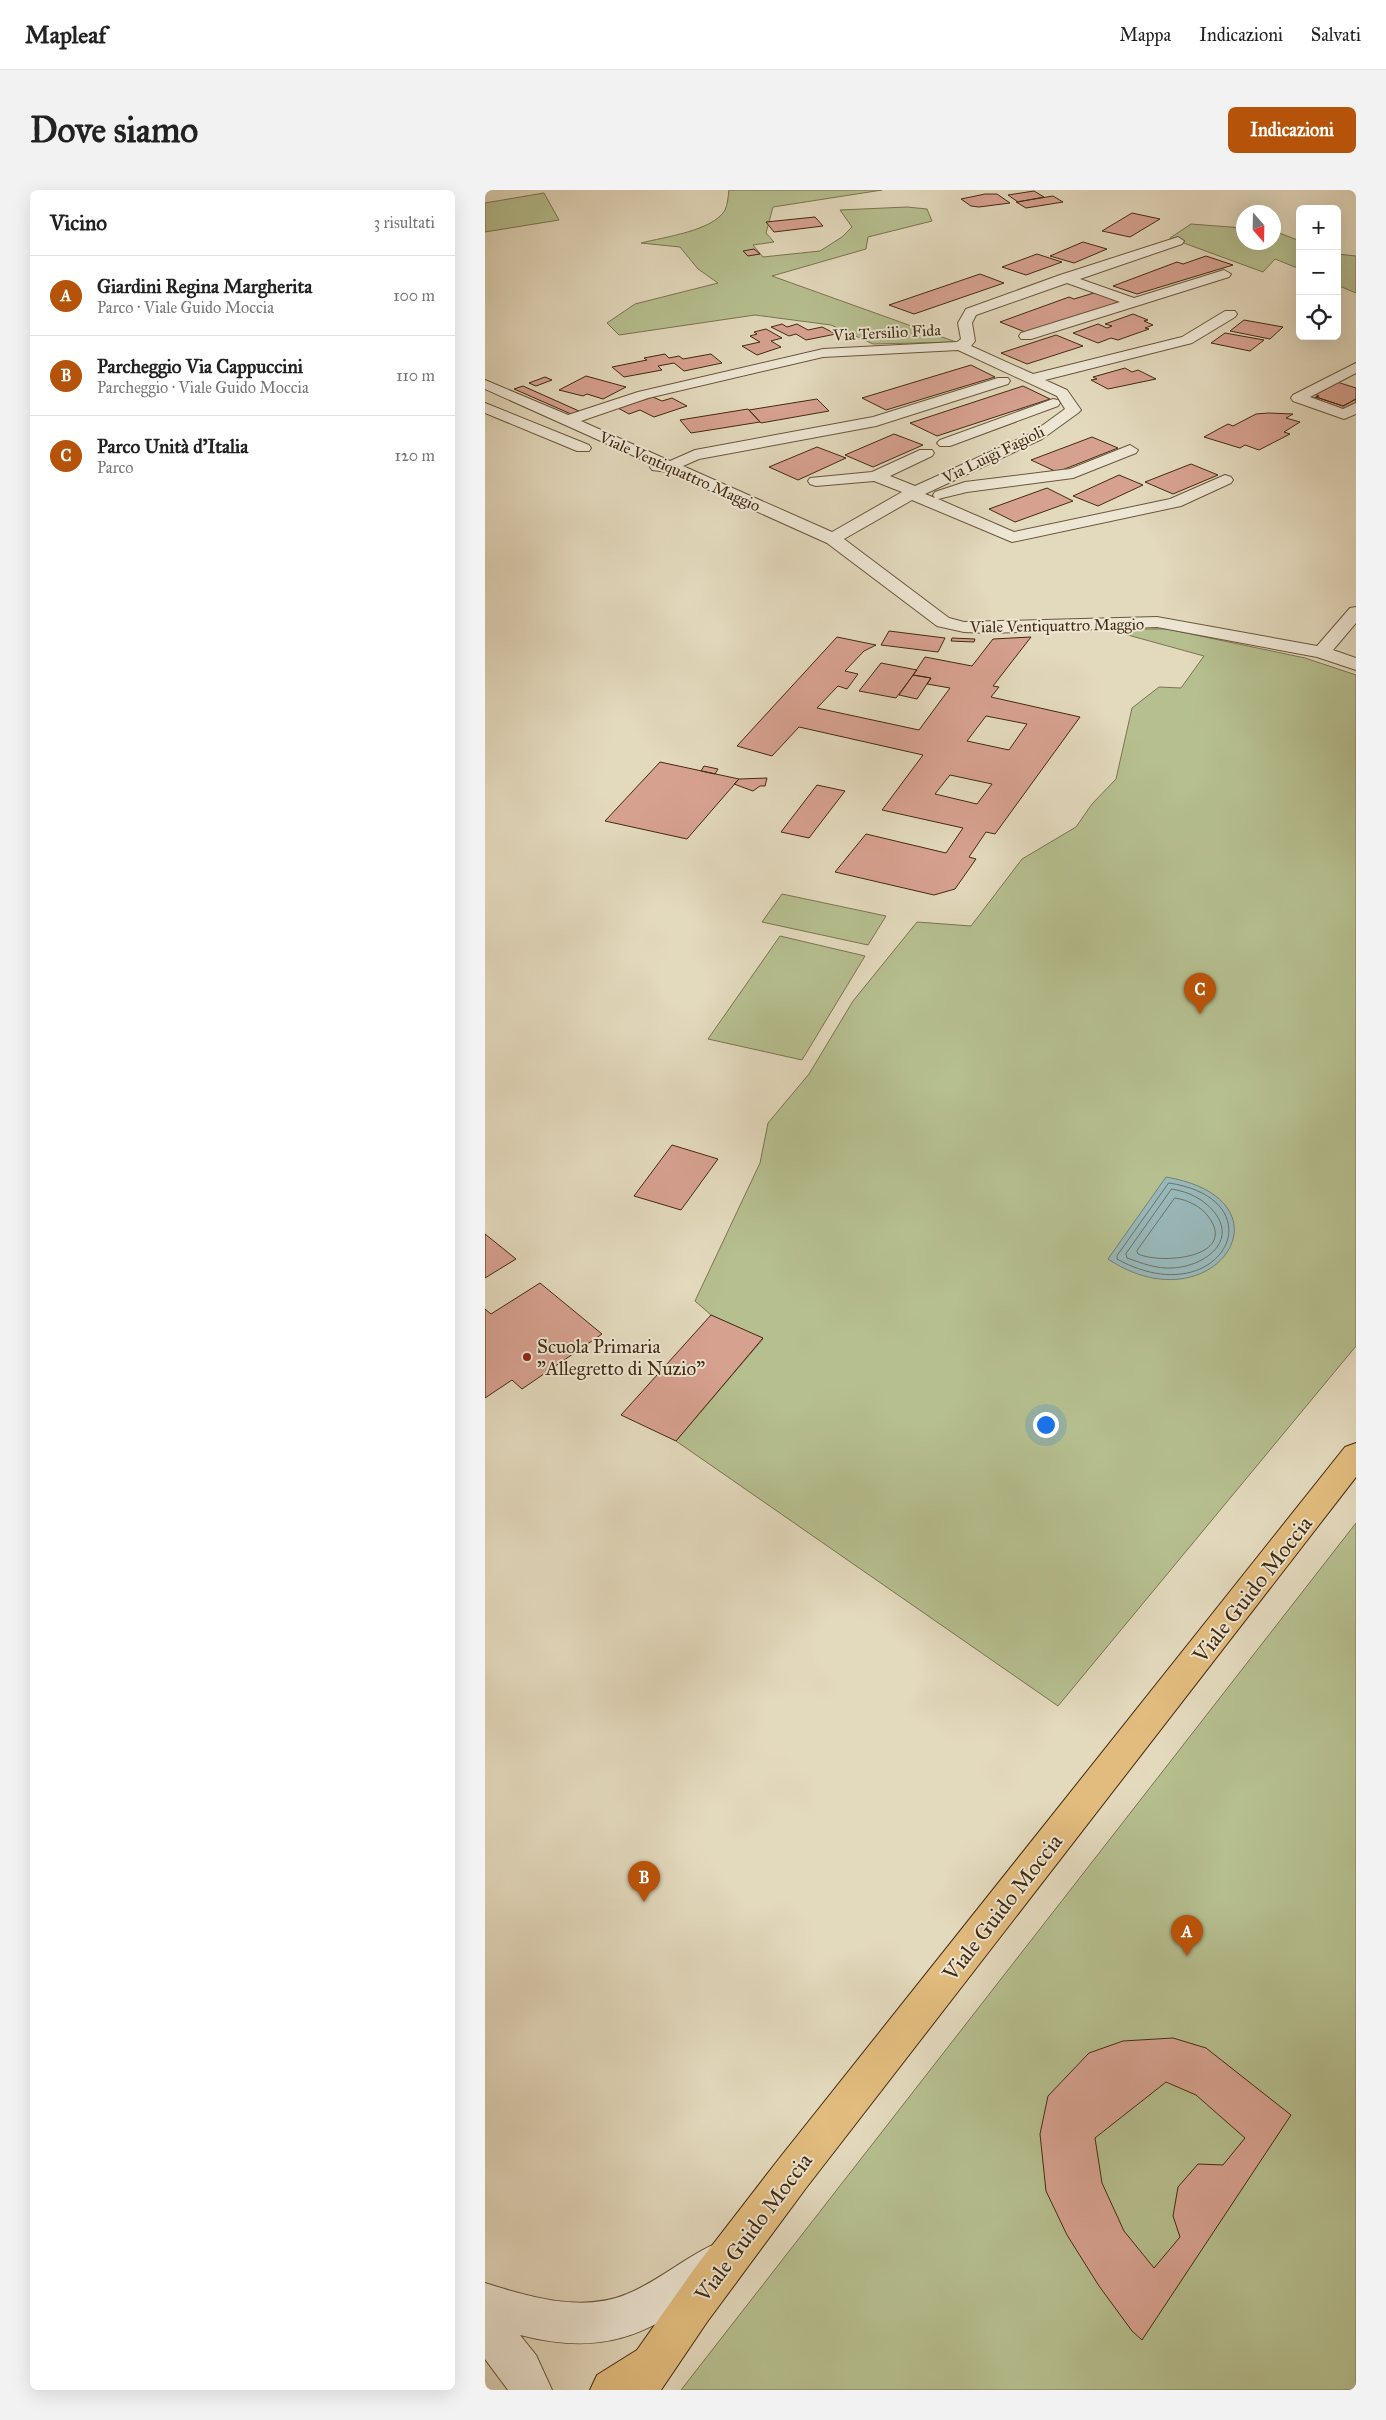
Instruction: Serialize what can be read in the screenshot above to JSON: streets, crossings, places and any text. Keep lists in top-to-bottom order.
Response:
{
  "streets": {
    "main road": ["Viale Guido Moccia"],
    "street": ["Via Tersilio Fida", "Via Luigi Fagioli", "Viale Ventiquattro Maggio"]
  },
  "crossings": [
    ["Via Tersilio Fida", "Via Luigi Fagioli"],
    ["Via Tersilio Fida", "Viale Ventiquattro Maggio"],
    ["Via Luigi Fagioli", "Viale Ventiquattro Maggio"]
  ],
  "places": ["Scuola Primaria \"Allegretto di Nuzio\""],
  "north": "bottom",
  "page": {
    "header": "Mapleaf",
    "nav": ["Mappa", "Indicazioni", "Salvati"],
    "buttons": "Indicazioni",
    "title": "Dove siamo",
    "heading": ["Vicino", "3 risultati"],
    "map_buttons": ["+", "−"],
    "list": [
      {
        "mark": "A",
        "name": "Giardini Regina Margherita",
        "note": "Parco · Viale Guido Moccia",
        "value": "100 m"
      },
      {
        "mark": "B",
        "name": "Parcheggio Via Cappuccini",
        "note": "Parcheggio · Viale Guido Moccia",
        "value": "110 m"
      },
      {
        "mark": "C",
        "name": "Parco Unità d'Italia",
        "note": "Parco",
        "value": "120 m"
      }
    ],
    "pins": ["C", "B", "A"]
  }
}
